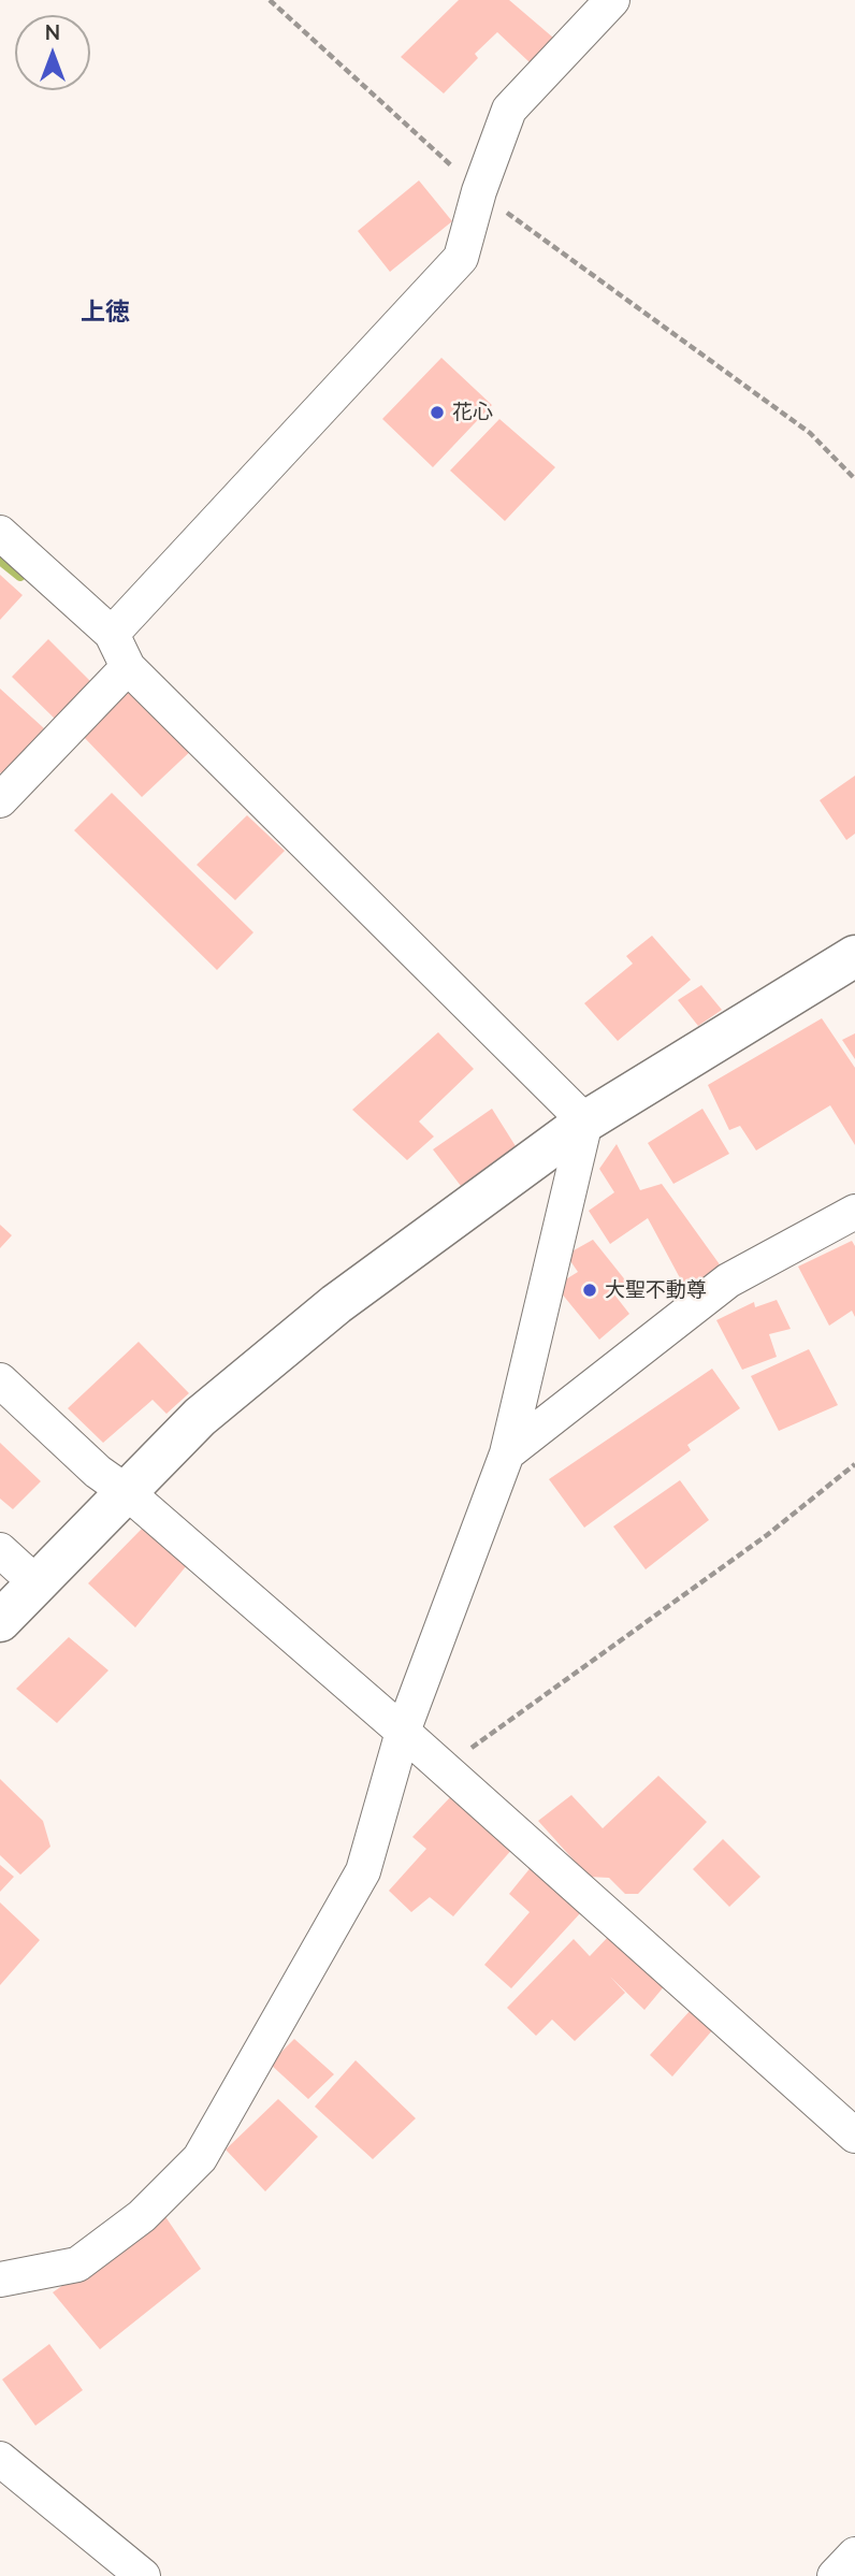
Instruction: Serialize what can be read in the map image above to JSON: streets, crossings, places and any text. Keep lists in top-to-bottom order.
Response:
{
  "districts": ["上徳"],
  "places": ["花心", "大聖不動尊"],
  "north": "top"
}
